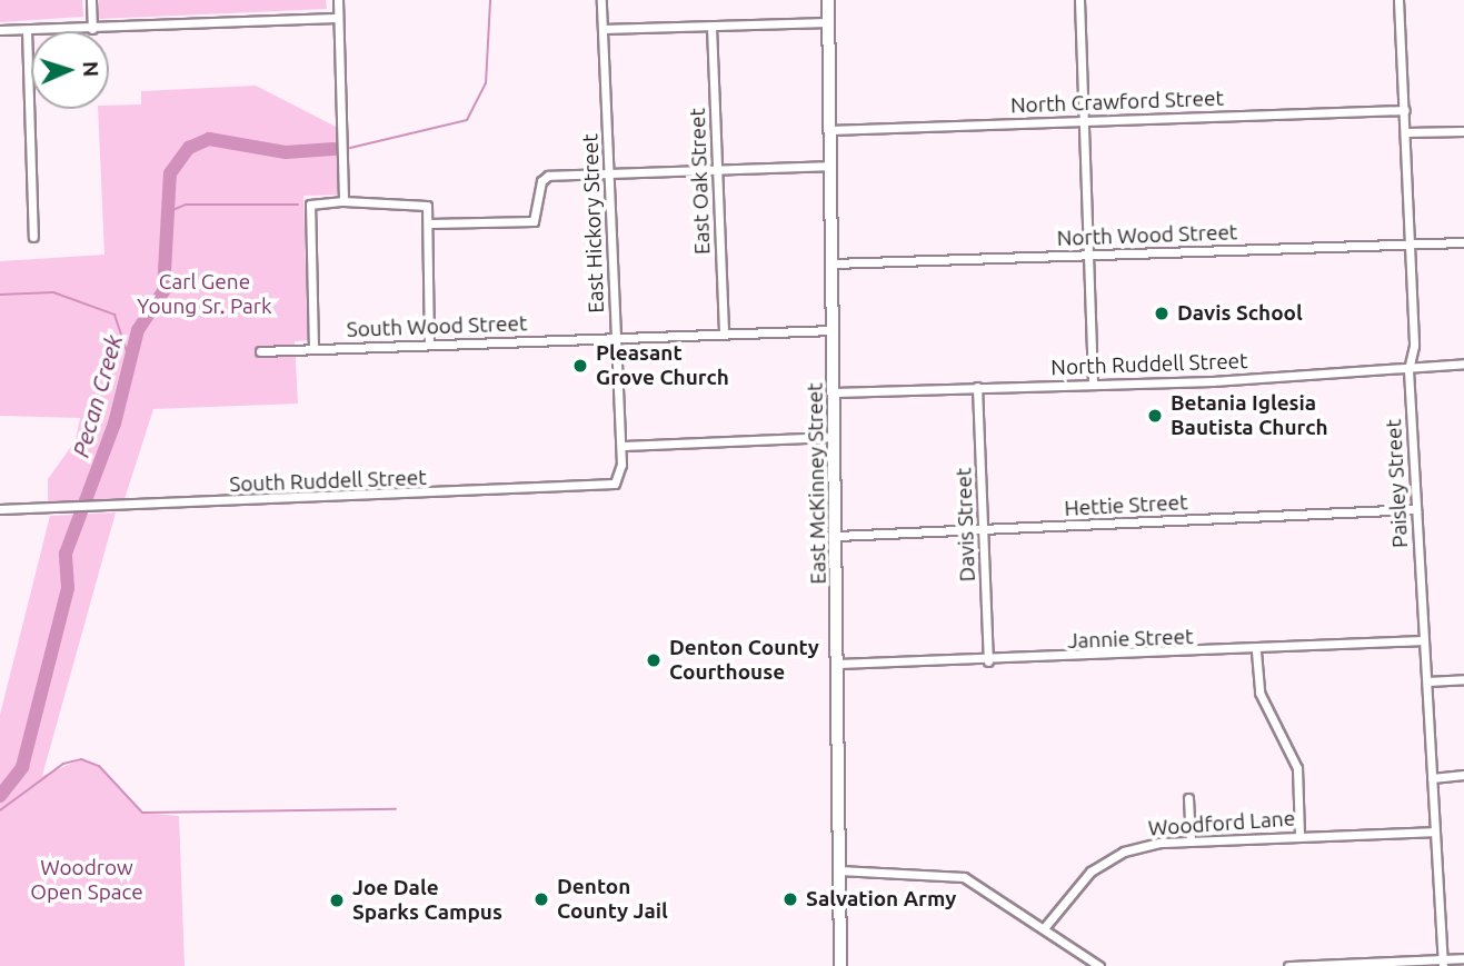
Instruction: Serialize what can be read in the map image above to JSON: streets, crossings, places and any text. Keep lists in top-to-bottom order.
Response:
{
  "streets": {
    "main road": ["East McKinney Street"],
    "street": [
      "North Crawford Street",
      "East Oak Street",
      "East Hickory Street",
      "North Wood Street",
      "South Wood Street",
      "North Ruddell Street",
      "South Ruddell Street",
      "Paisley Street",
      "Hettie Street",
      "Davis Street",
      "Jannie Street",
      "Woodford Lane"
    ]
  },
  "crossings": [
    ["North Crawford Street", "East McKinney Street"],
    ["North Crawford Street", "Paisley Street"],
    ["East Hickory Street", "South Wood Street"],
    ["East Hickory Street", "South Ruddell Street"],
    ["North Wood Street", "East McKinney Street"],
    ["North Wood Street", "Paisley Street"],
    ["North Ruddell Street", "East McKinney Street"],
    ["North Ruddell Street", "Paisley Street"],
    ["North Ruddell Street", "Davis Street"],
    ["East McKinney Street", "Hettie Street"],
    ["East McKinney Street", "Jannie Street"],
    ["Paisley Street", "Hettie Street"],
    ["Paisley Street", "Jannie Street"],
    ["Paisley Street", "Woodford Lane"],
    ["Hettie Street", "Davis Street"],
    ["Davis Street", "Jannie Street"]
  ],
  "water": ["Pecan Creek"],
  "parks": ["Carl Gene Young Sr. Park", "Woodrow Open Space"],
  "places": [
    "Davis School",
    "Pleasant Grove Church",
    "Betania Iglesia Bautista Church",
    "Denton County Courthouse",
    "Denton County Jail",
    "Salvation Army",
    "Joe Dale Sparks Campus"
  ],
  "north": "right"
}
